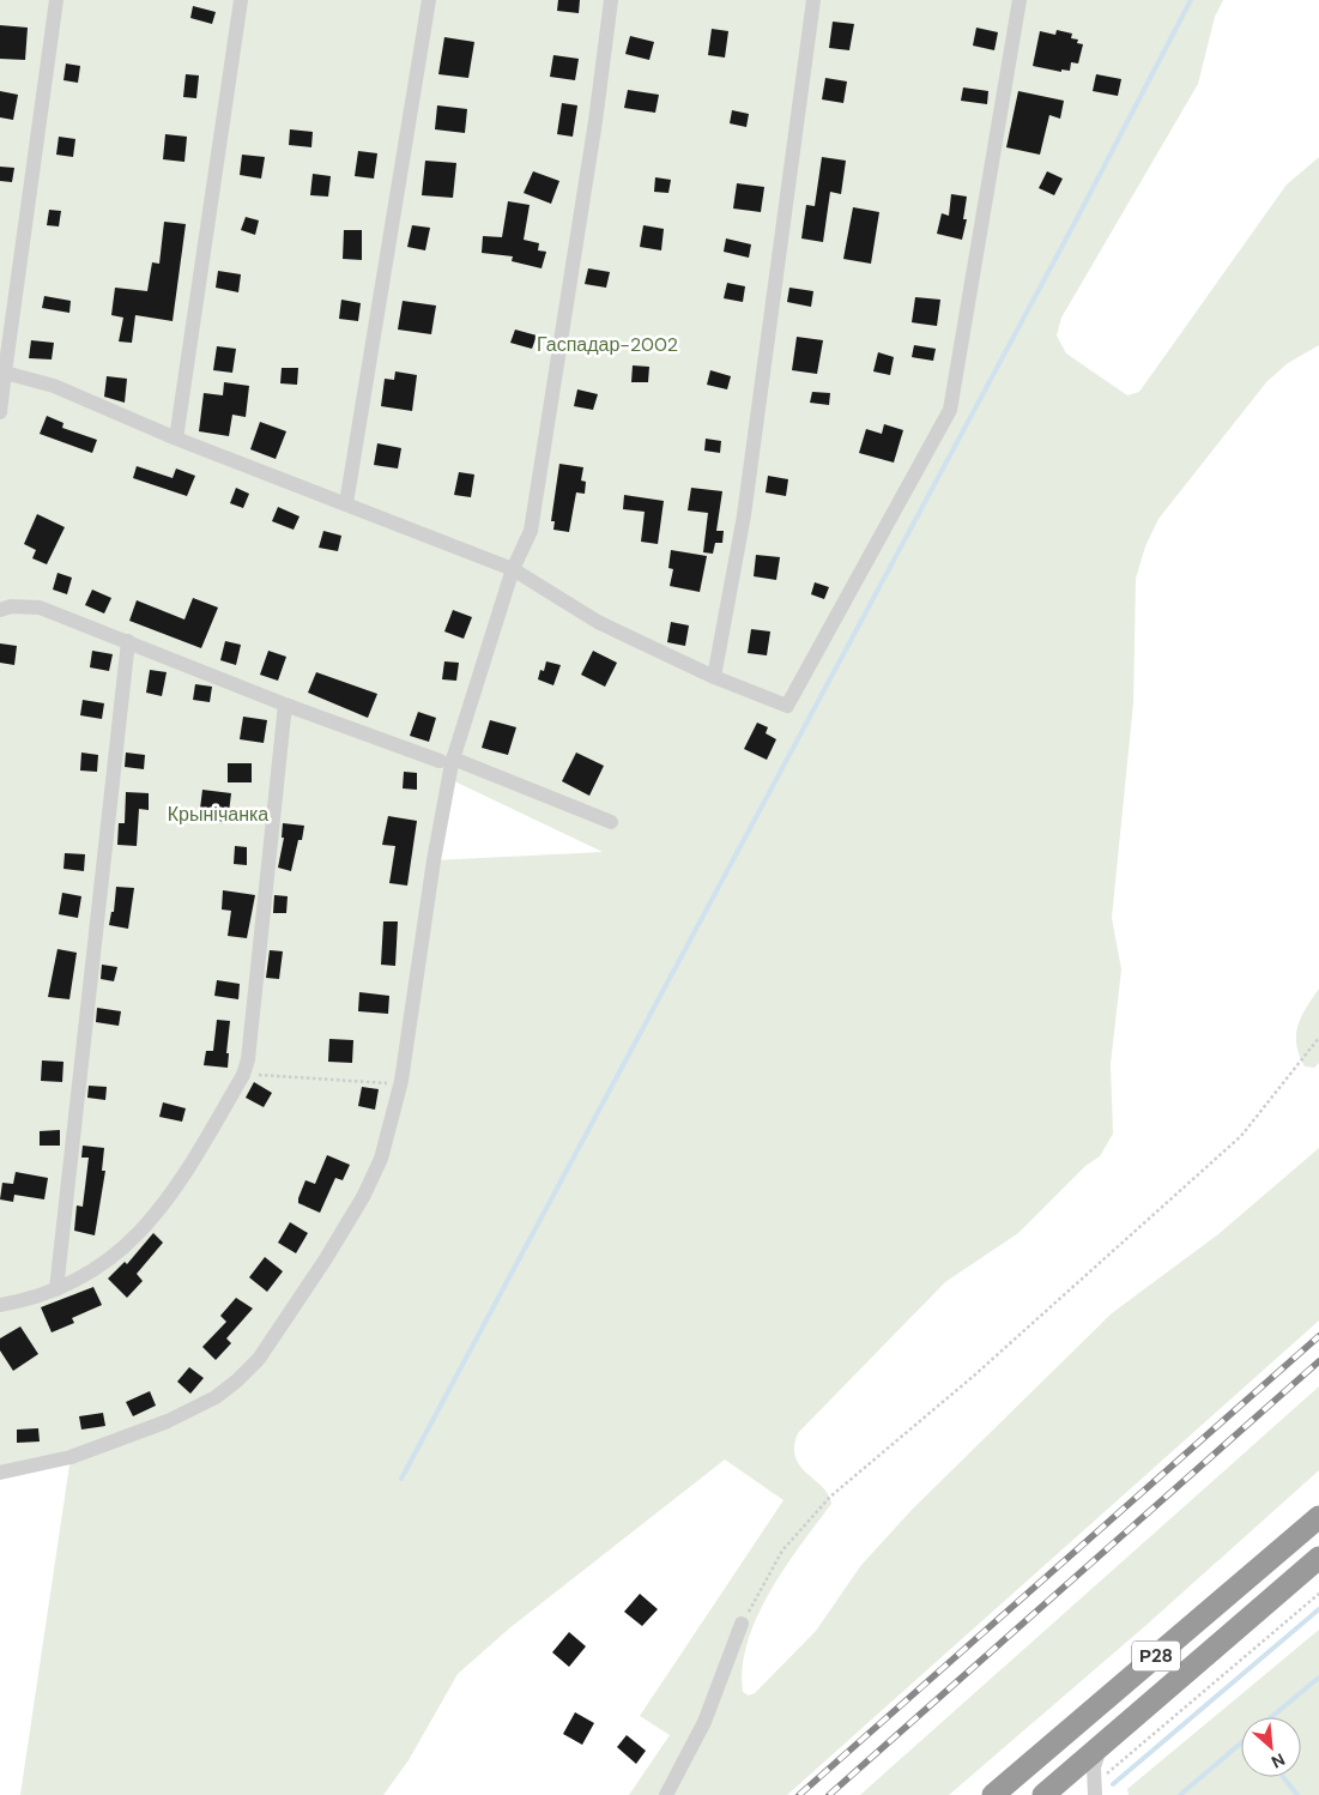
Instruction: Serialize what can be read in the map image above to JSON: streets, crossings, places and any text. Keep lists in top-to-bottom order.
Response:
{
  "streets": {
    "highway": ["Р28"]
  },
  "parks": ["Гаспадар-2002", "Крынічанка"],
  "north": "bottom right"
}
